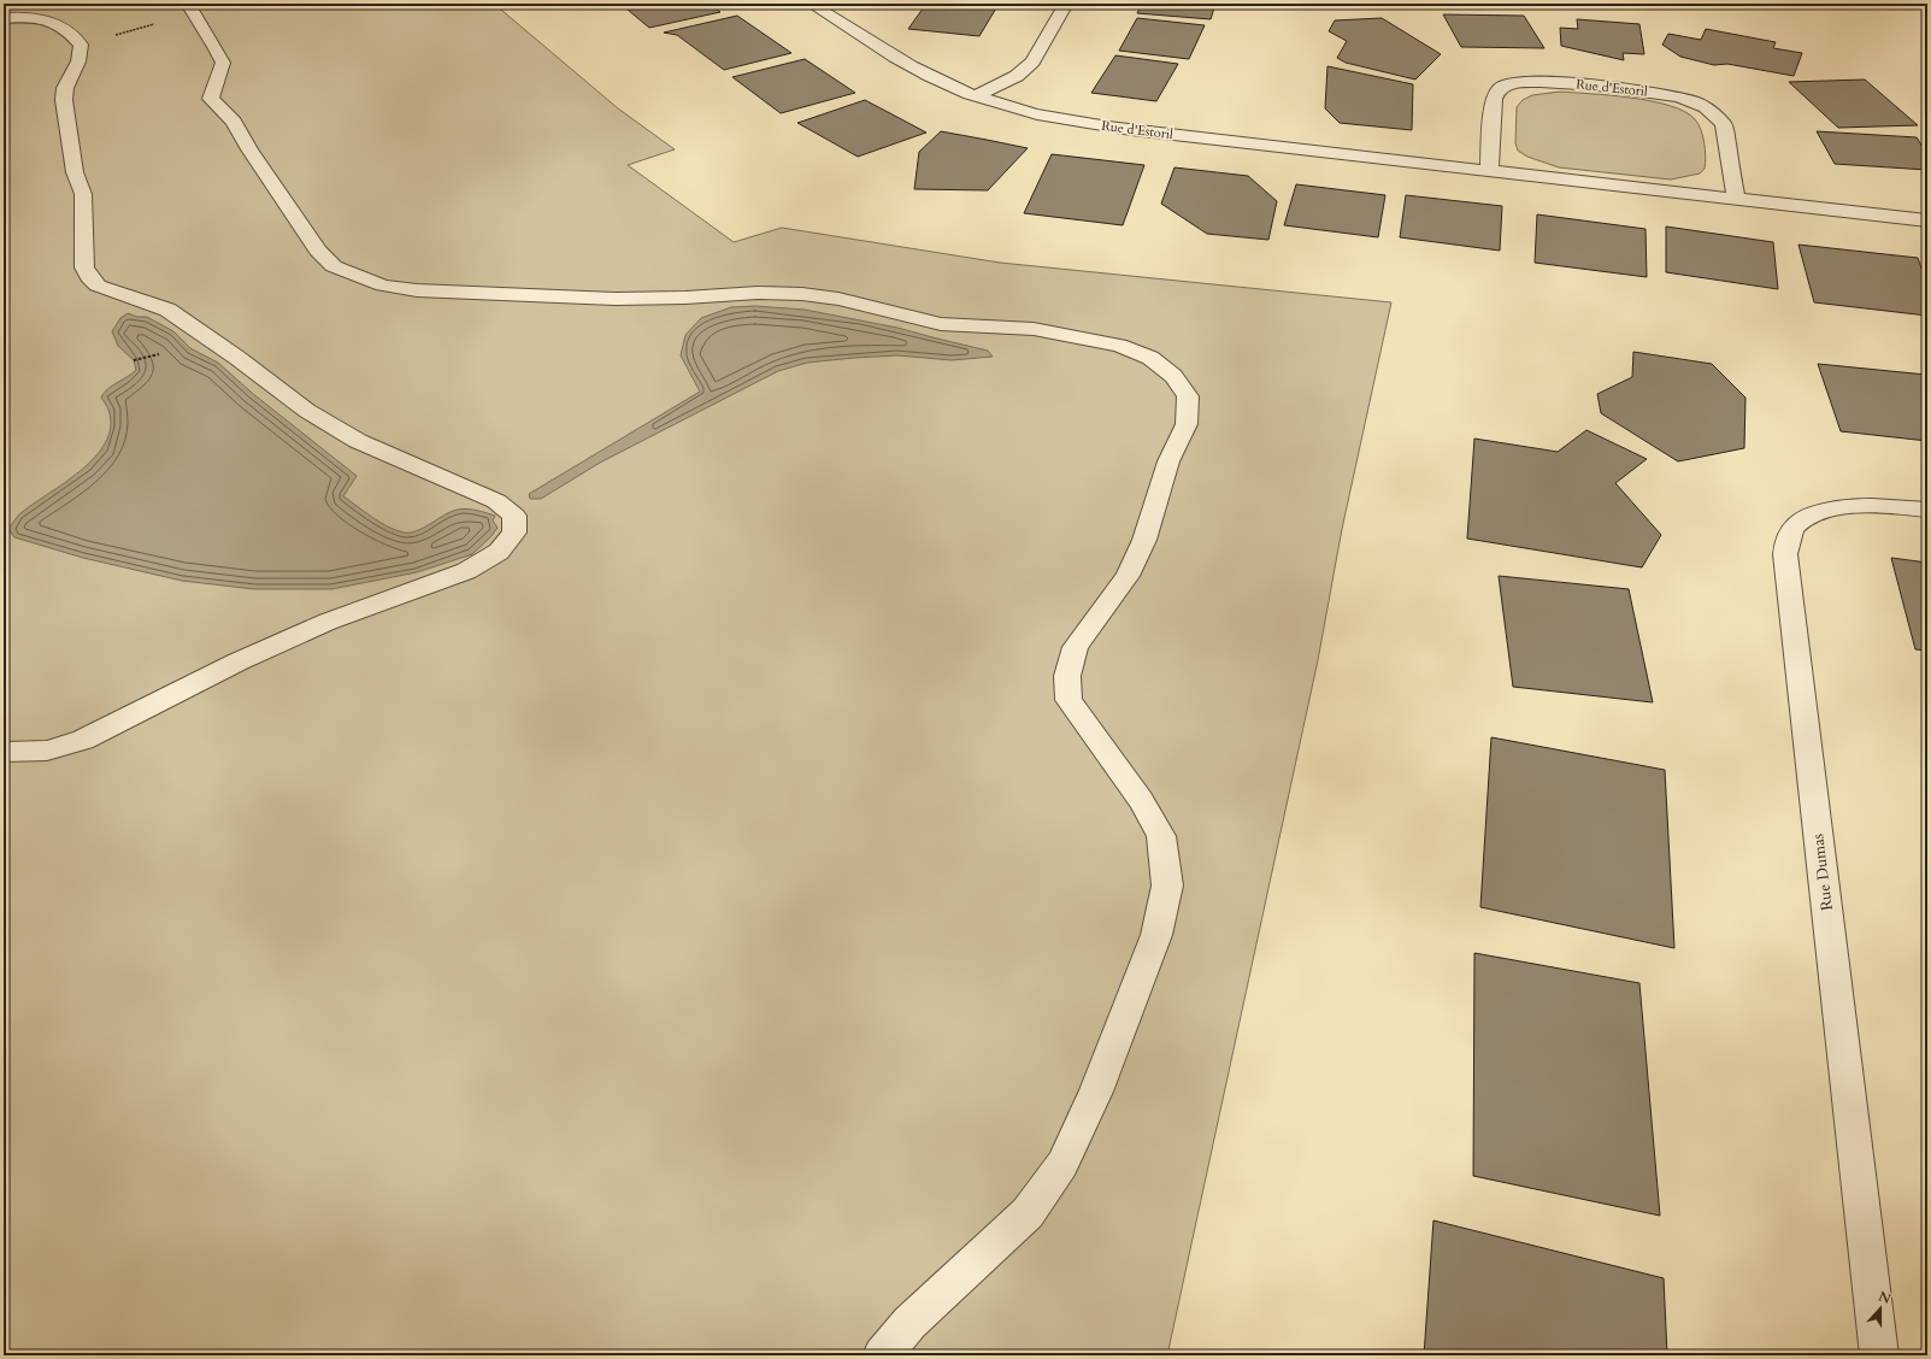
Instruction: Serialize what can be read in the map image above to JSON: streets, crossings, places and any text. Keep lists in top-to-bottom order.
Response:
{
  "streets": {
    "street": ["Rue d'Estoril", "Rue Dumas"]
  },
  "north": "top"
}
